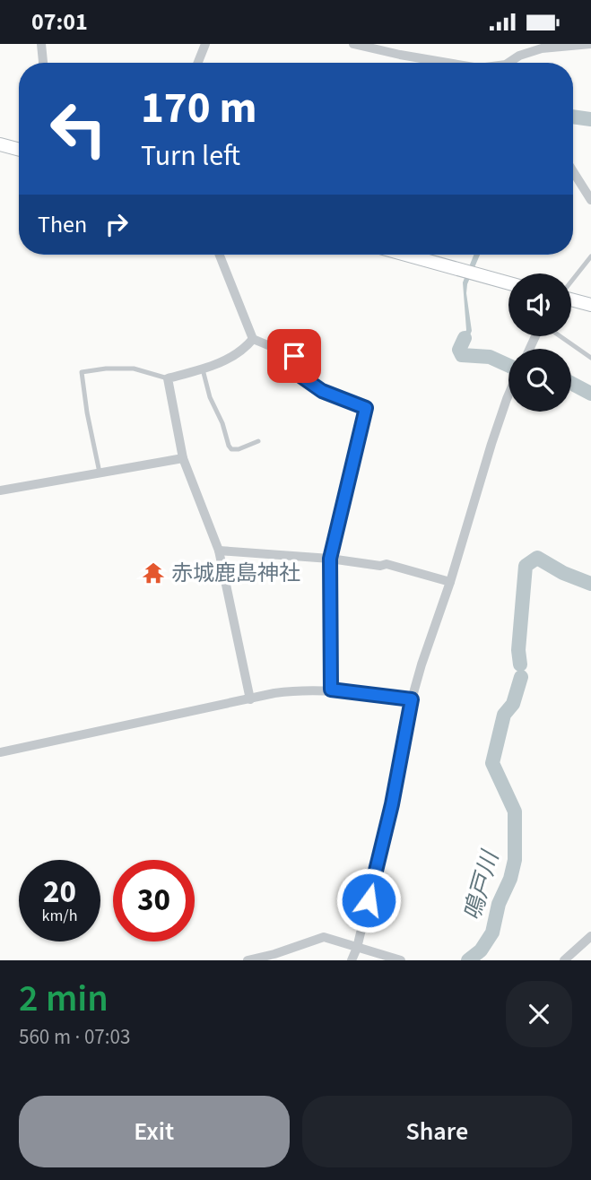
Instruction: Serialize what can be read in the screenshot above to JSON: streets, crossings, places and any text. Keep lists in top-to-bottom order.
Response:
{
  "water": ["鳴戸川"],
  "places": {
    "temple": ["赤城鹿島神社"]
  },
  "page": {
    "status": "07:01",
    "turn": ["170 m", "Turn left"],
    "then": "Then",
    "speed": "20 km/h",
    "limit": "30",
    "heading": ["2 min", "560 m · 07:03"],
    "buttons": ["Exit", "Share"]
  }
}
